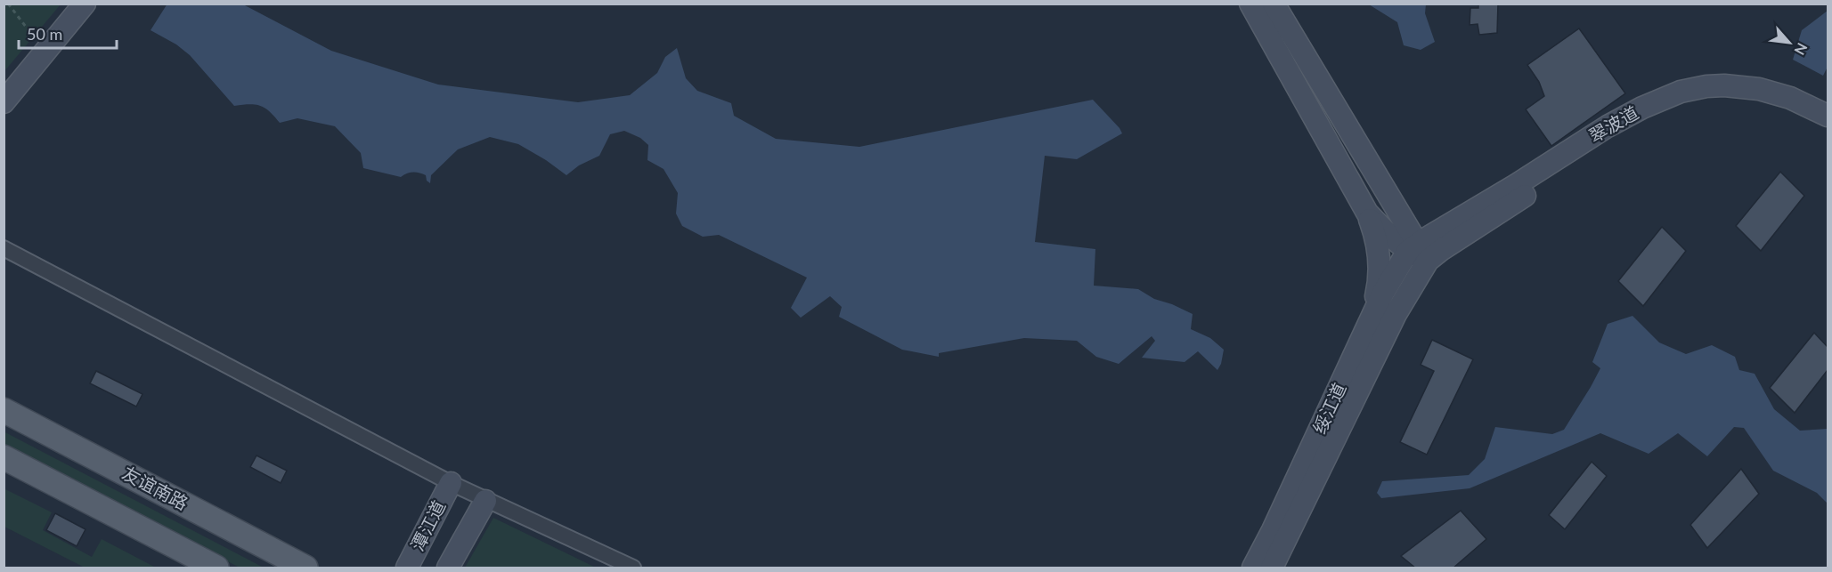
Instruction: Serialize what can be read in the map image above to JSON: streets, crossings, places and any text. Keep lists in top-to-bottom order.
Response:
{
  "streets": {
    "main road": [
      "翠波道",
      "绥江道",
      "友谊南路",
      "潭江道"
    ]
  },
  "crossings": [
    ["翠波道", "绥江道"]
  ],
  "scale_bar": "50 m",
  "north": "bottom right"
}
